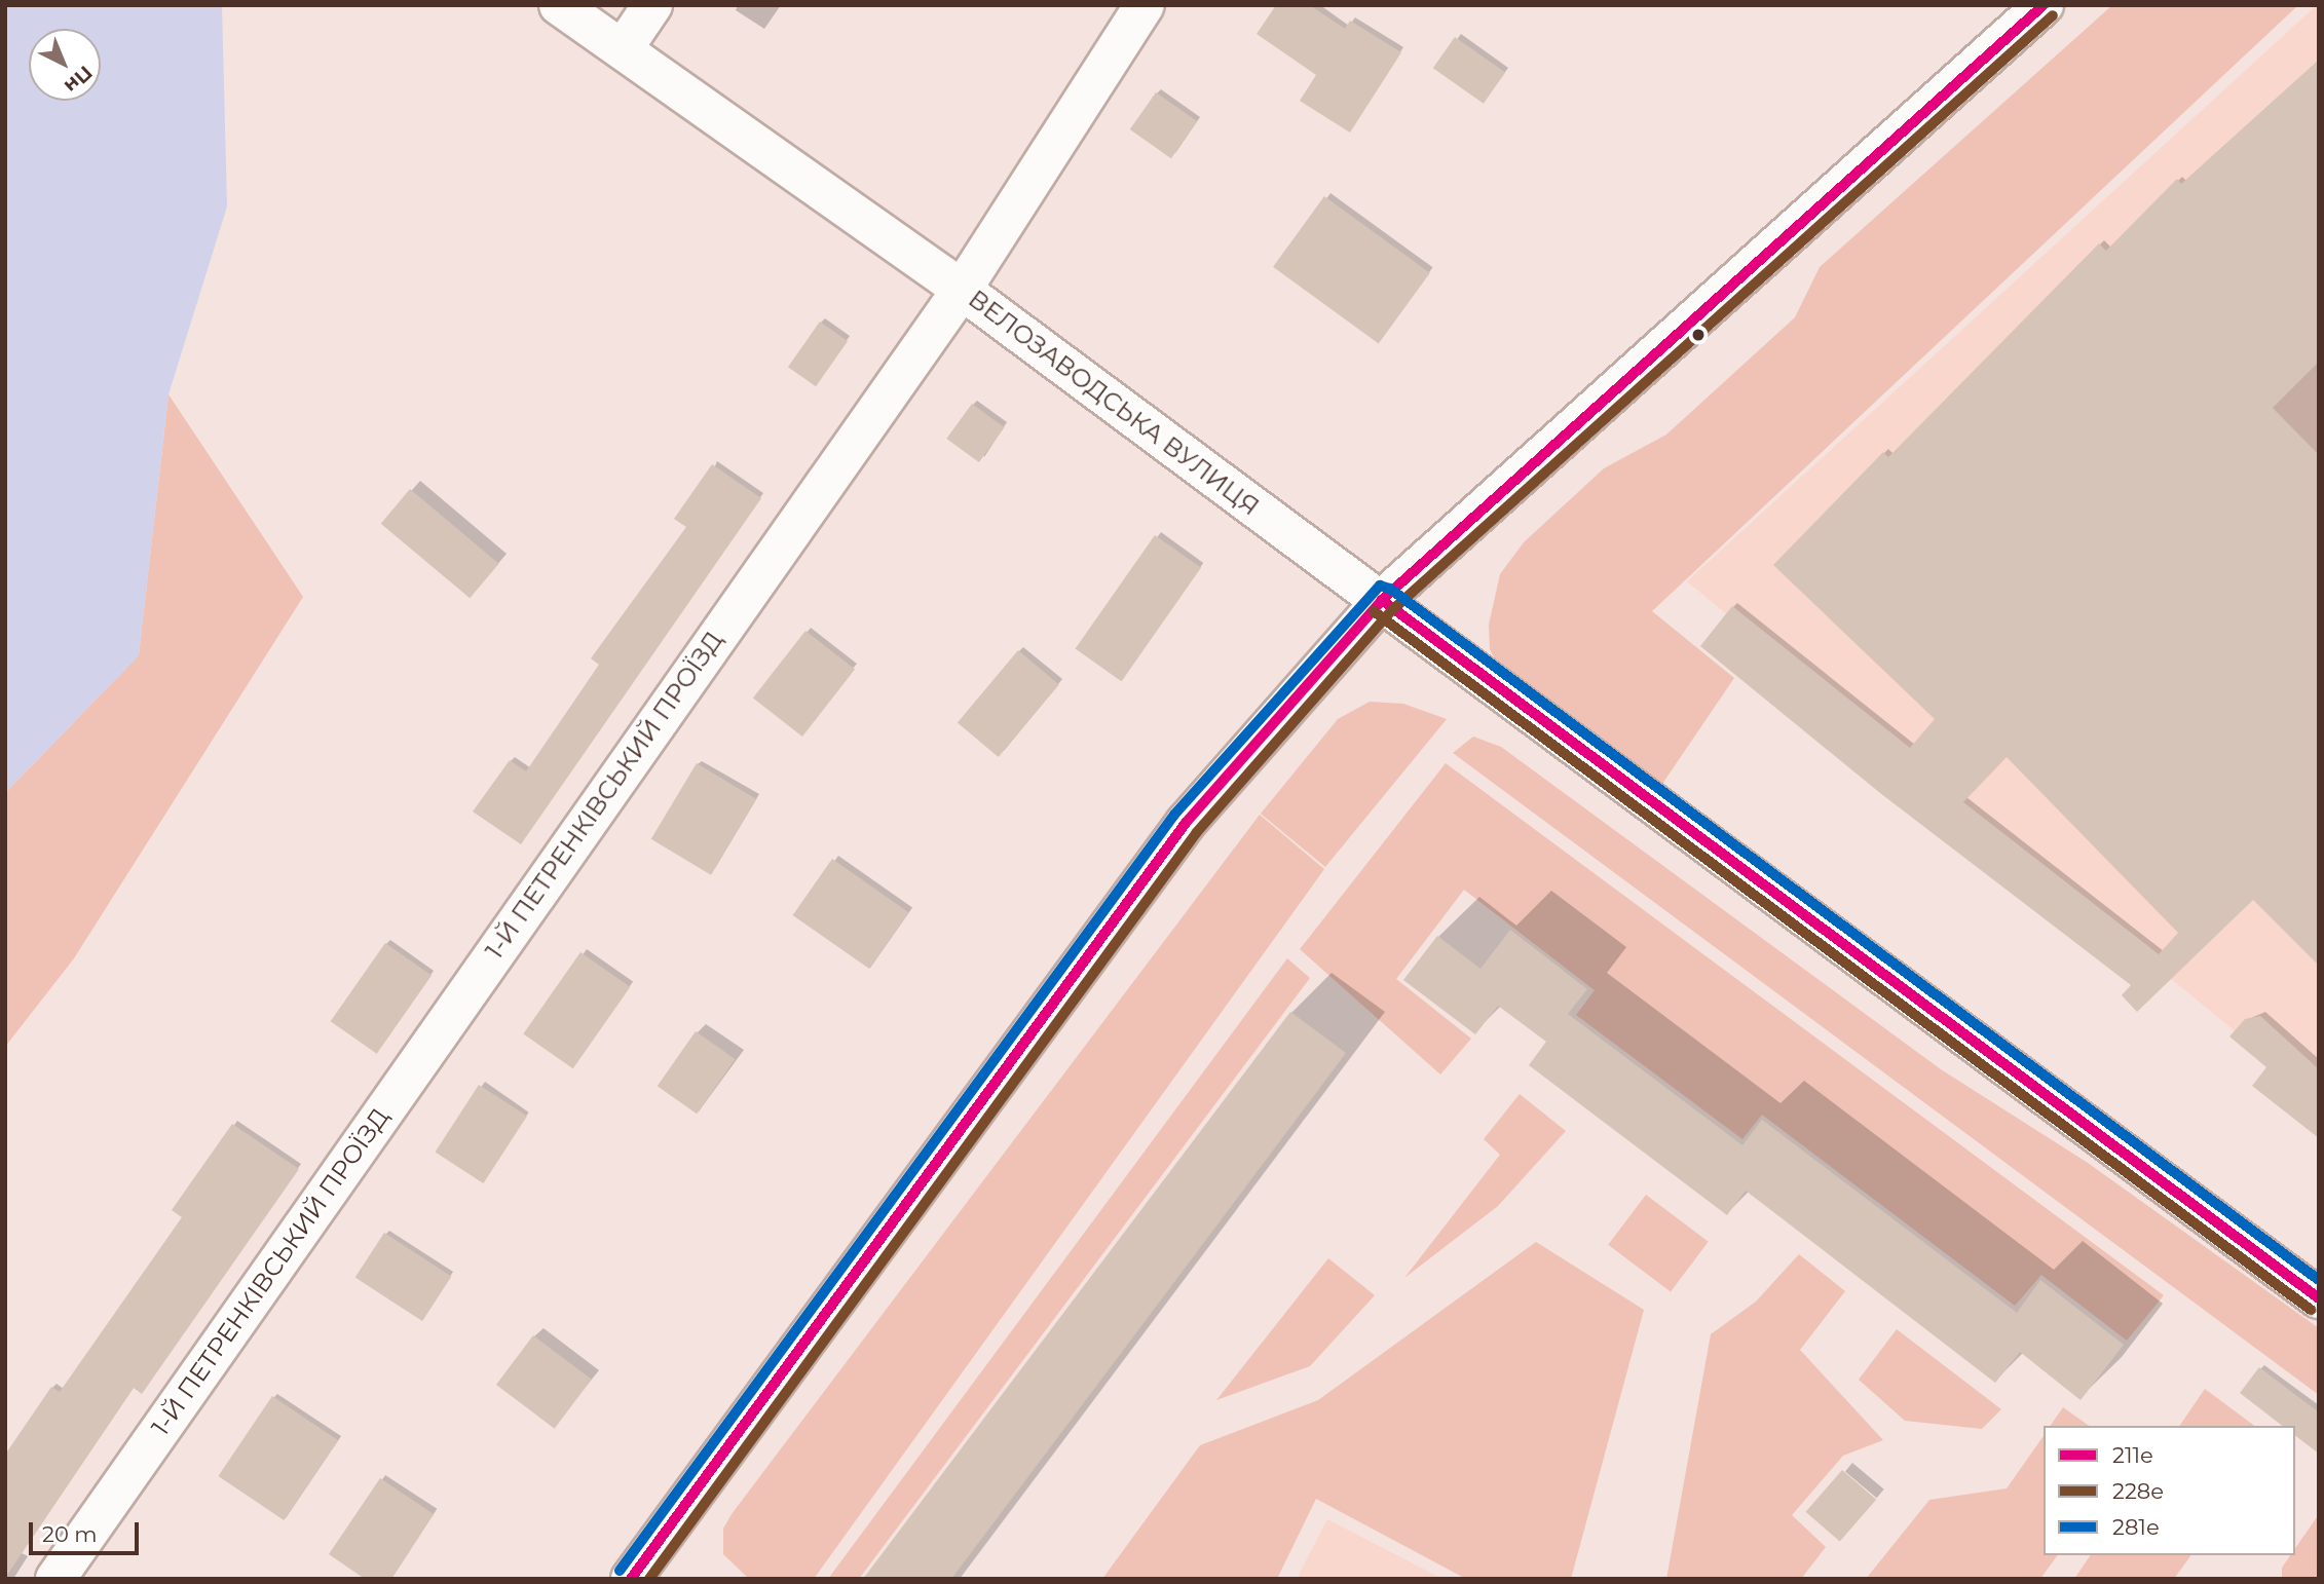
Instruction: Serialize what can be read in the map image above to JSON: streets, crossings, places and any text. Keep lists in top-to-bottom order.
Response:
{
  "streets": {
    "street": ["ВЕЛОЗАВОДСЬКА ВУЛИЦЯ", "1-Й ПЕТРЕНКІВСЬКИЙ ПРОЇЗД"]
  },
  "crossings": [
    ["ВЕЛОЗАВОДСЬКА ВУЛИЦЯ", "1-Й ПЕТРЕНКІВСЬКИЙ ПРОЇЗД"]
  ],
  "lines": ["transit line 211е", "transit line 228е", "transit line 281е"],
  "legend": ["211е", "228е", "281е"],
  "scale_bar": "20 m",
  "north": "bottom right"
}
